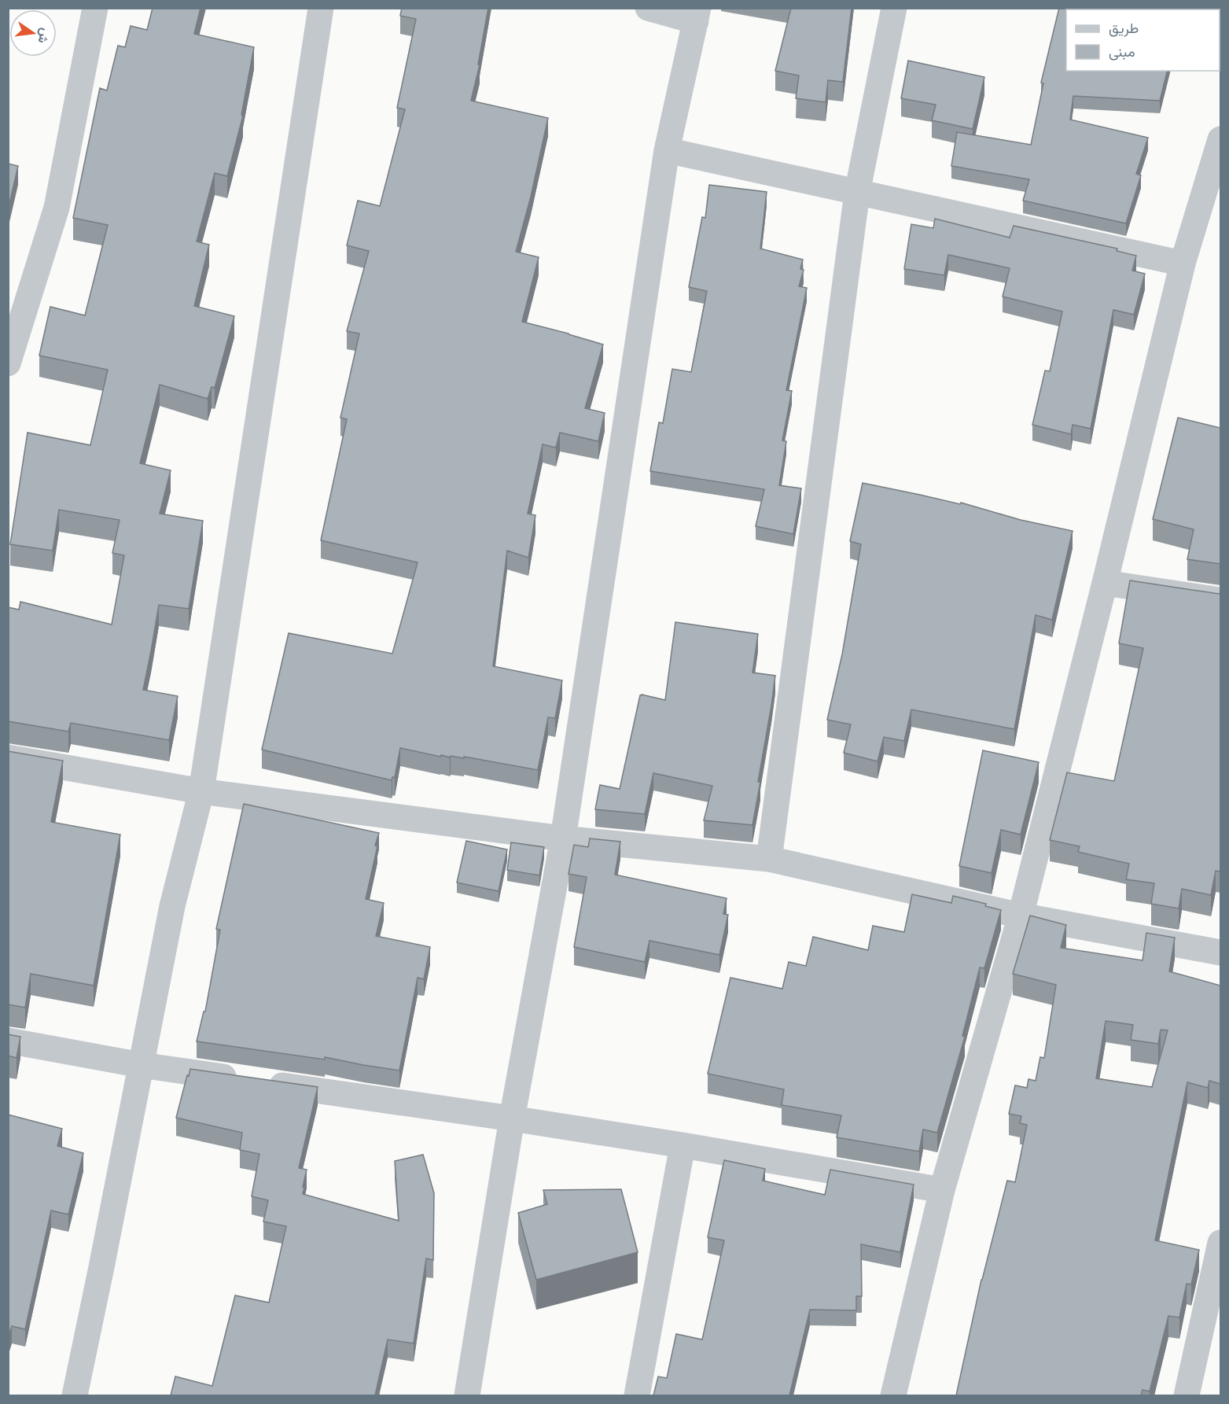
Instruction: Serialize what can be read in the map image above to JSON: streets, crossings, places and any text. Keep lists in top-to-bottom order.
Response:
{
  "legend": ["طريق", "مبنى"],
  "north": "right"
}
